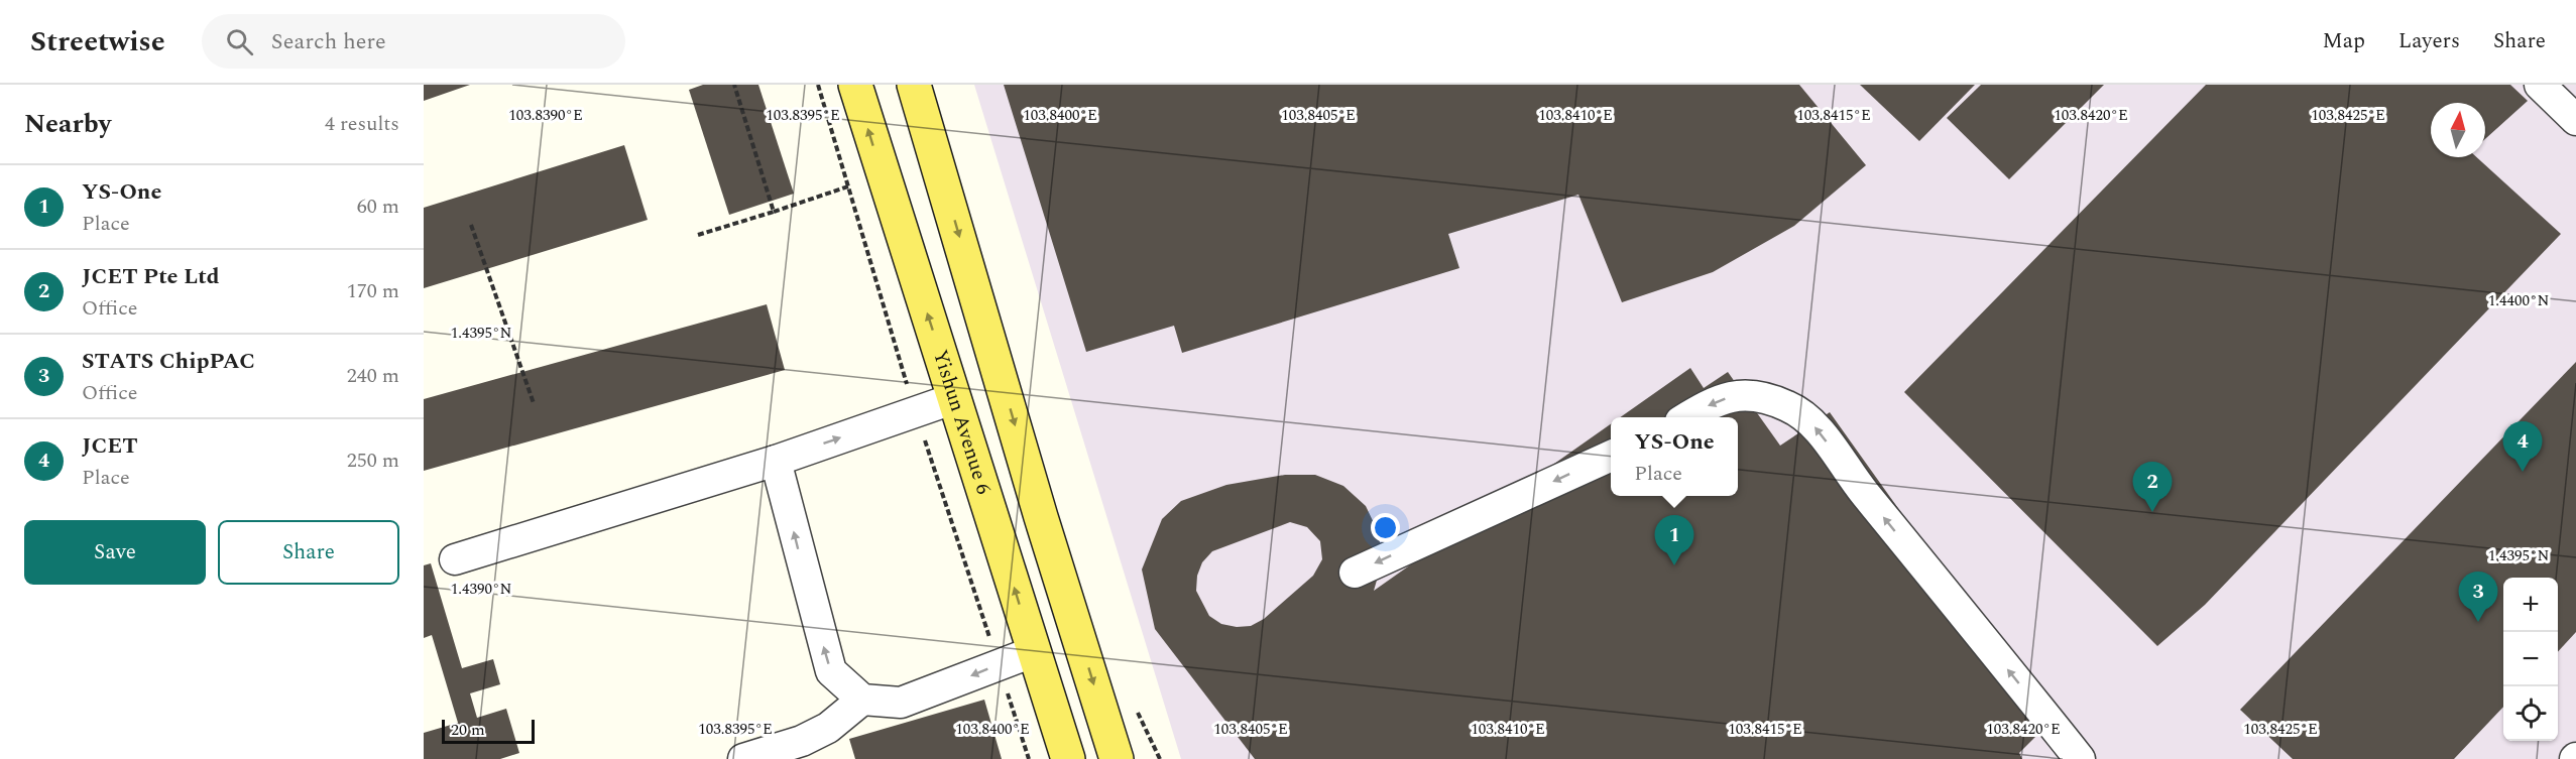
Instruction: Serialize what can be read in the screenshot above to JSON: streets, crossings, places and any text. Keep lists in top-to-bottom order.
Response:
{
  "streets": {
    "main road": ["Yishun Avenue 6"]
  },
  "scale_bar": "20 m",
  "north": "top",
  "page": {
    "header": "Streetwise",
    "search": "Search here",
    "nav": ["Map", "Layers", "Share"],
    "heading": ["Nearby", "4 results"],
    "list": [
      {
        "mark": "1",
        "name": "YS-One",
        "note": "Place",
        "value": "60 m"
      },
      {
        "mark": "2",
        "name": "JCET Pte Ltd",
        "note": "Office",
        "value": "170 m"
      },
      {
        "mark": "3",
        "name": "STATS ChipPAC",
        "note": "Office",
        "value": "240 m"
      },
      {
        "mark": "4",
        "name": "JCET",
        "note": "Place",
        "value": "250 m"
      }
    ],
    "popup": ["YS-One", "Place"],
    "pins": [
      "4",
      "2",
      "1",
      "3"
    ],
    "buttons": ["Save", "Share"],
    "map_buttons": ["+", "−"],
    "scale": "20 m"
  },
  "coordinates": [
    "103.8390°E",
    "103.8395°E",
    "103.8400°E",
    "103.8405°E",
    "103.8410°E",
    "103.8415°E",
    "103.8420°E",
    "103.8425°E",
    "1.4400°N",
    "1.4395°N",
    "1.4390°N"
  ]
}
